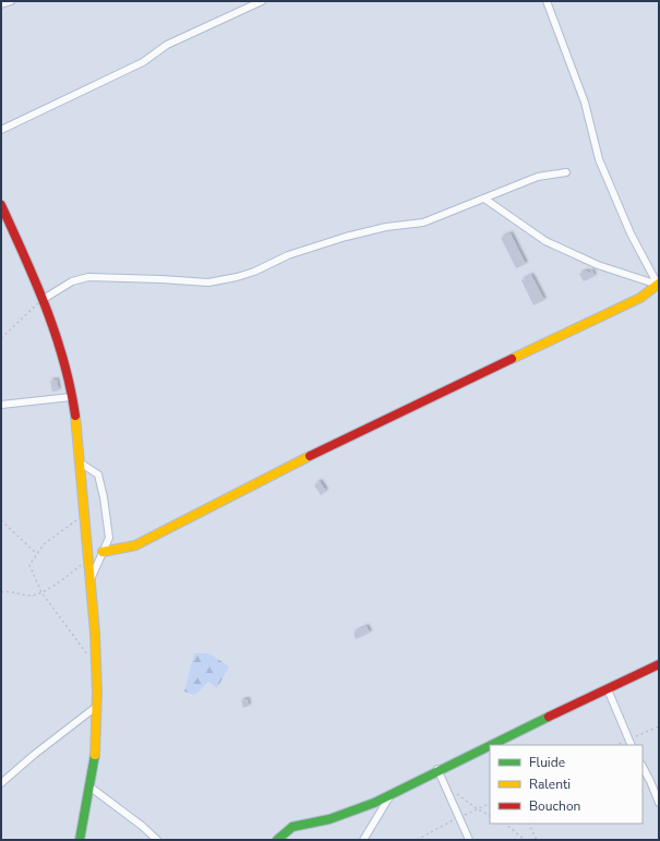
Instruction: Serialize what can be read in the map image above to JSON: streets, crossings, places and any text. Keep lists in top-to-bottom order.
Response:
{
  "legend": ["Fluide", "Ralenti", "Bouchon"]
}
